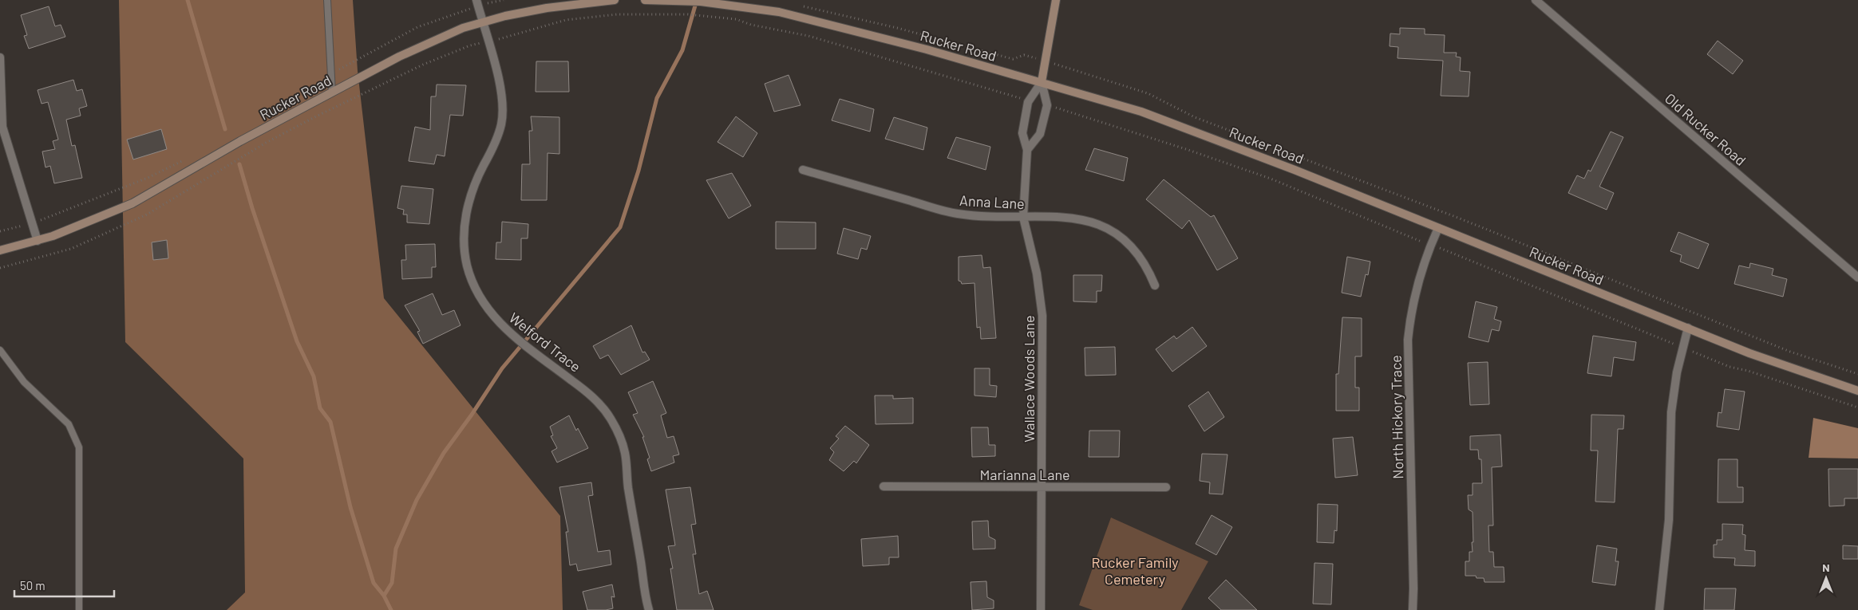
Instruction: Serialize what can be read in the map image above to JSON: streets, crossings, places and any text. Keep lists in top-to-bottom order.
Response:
{
  "streets": {
    "main road": ["Rucker Road"],
    "street": [
      "Old Rucker Road",
      "Anna Lane",
      "Welford Trace",
      "Wallace Woods Lane",
      "North Hickory Trace",
      "Marianna Lane"
    ]
  },
  "crossings": [
    ["Rucker Road", "Welford Trace"],
    ["Rucker Road", "Wallace Woods Lane"],
    ["Rucker Road", "North Hickory Trace"],
    ["Anna Lane", "Wallace Woods Lane"],
    ["Wallace Woods Lane", "Marianna Lane"]
  ],
  "parks": ["Rucker Family Cemetery"],
  "scale_bar": "50 m",
  "north": "top"
}
